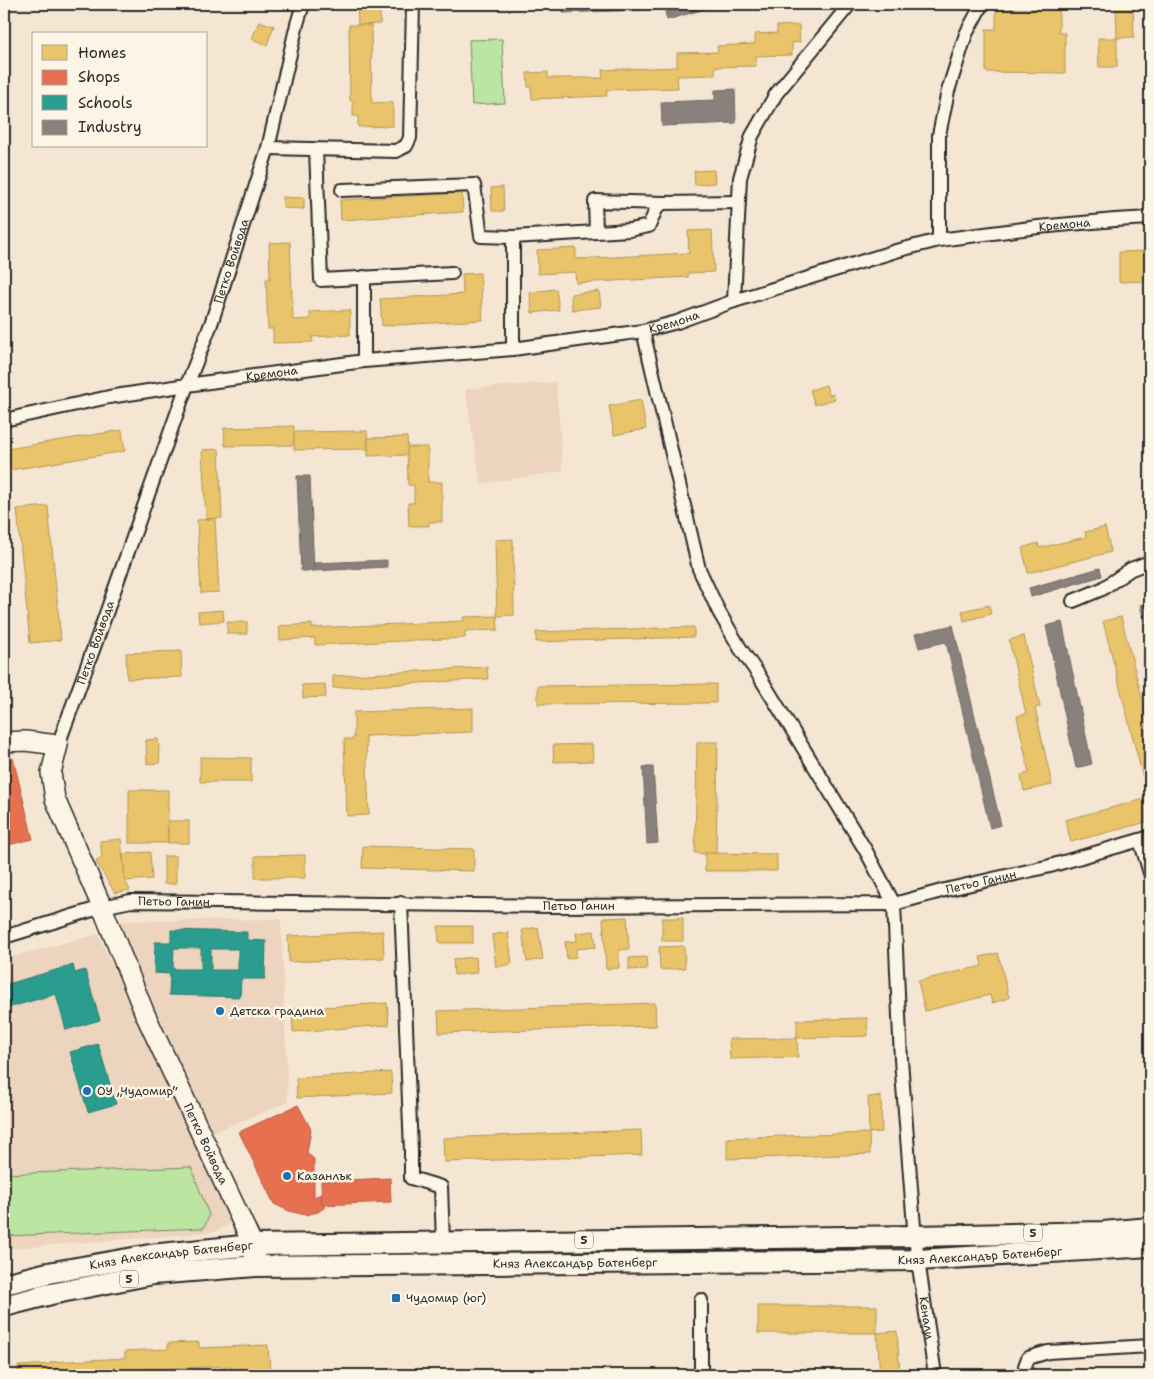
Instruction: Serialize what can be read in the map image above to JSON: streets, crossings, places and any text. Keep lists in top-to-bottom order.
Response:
{
  "streets": {
    "main road": ["5", "Княз Александър Батенберг"],
    "street": [
      "Кремона",
      "Петко Войвода",
      "Петьо Ганин",
      "Кенали"
    ]
  },
  "crossings": [
    ["Кремона", "Петко Войвода"],
    ["Петко Войвода", "Петьо Ганин"],
    ["Петко Войвода", "Княз Александър Батенберг"],
    ["Петьо Ганин", "Кенали"],
    ["Княз Александър Батенберг", "Кенали"]
  ],
  "places": {
    "other": ["Детска градина", "ОУ „Чудомир“", "Казанлък"],
    "transit": ["Чудомир (юг)"]
  },
  "legend": [
    "Homes",
    "Shops",
    "Schools",
    "Industry"
  ]
}
